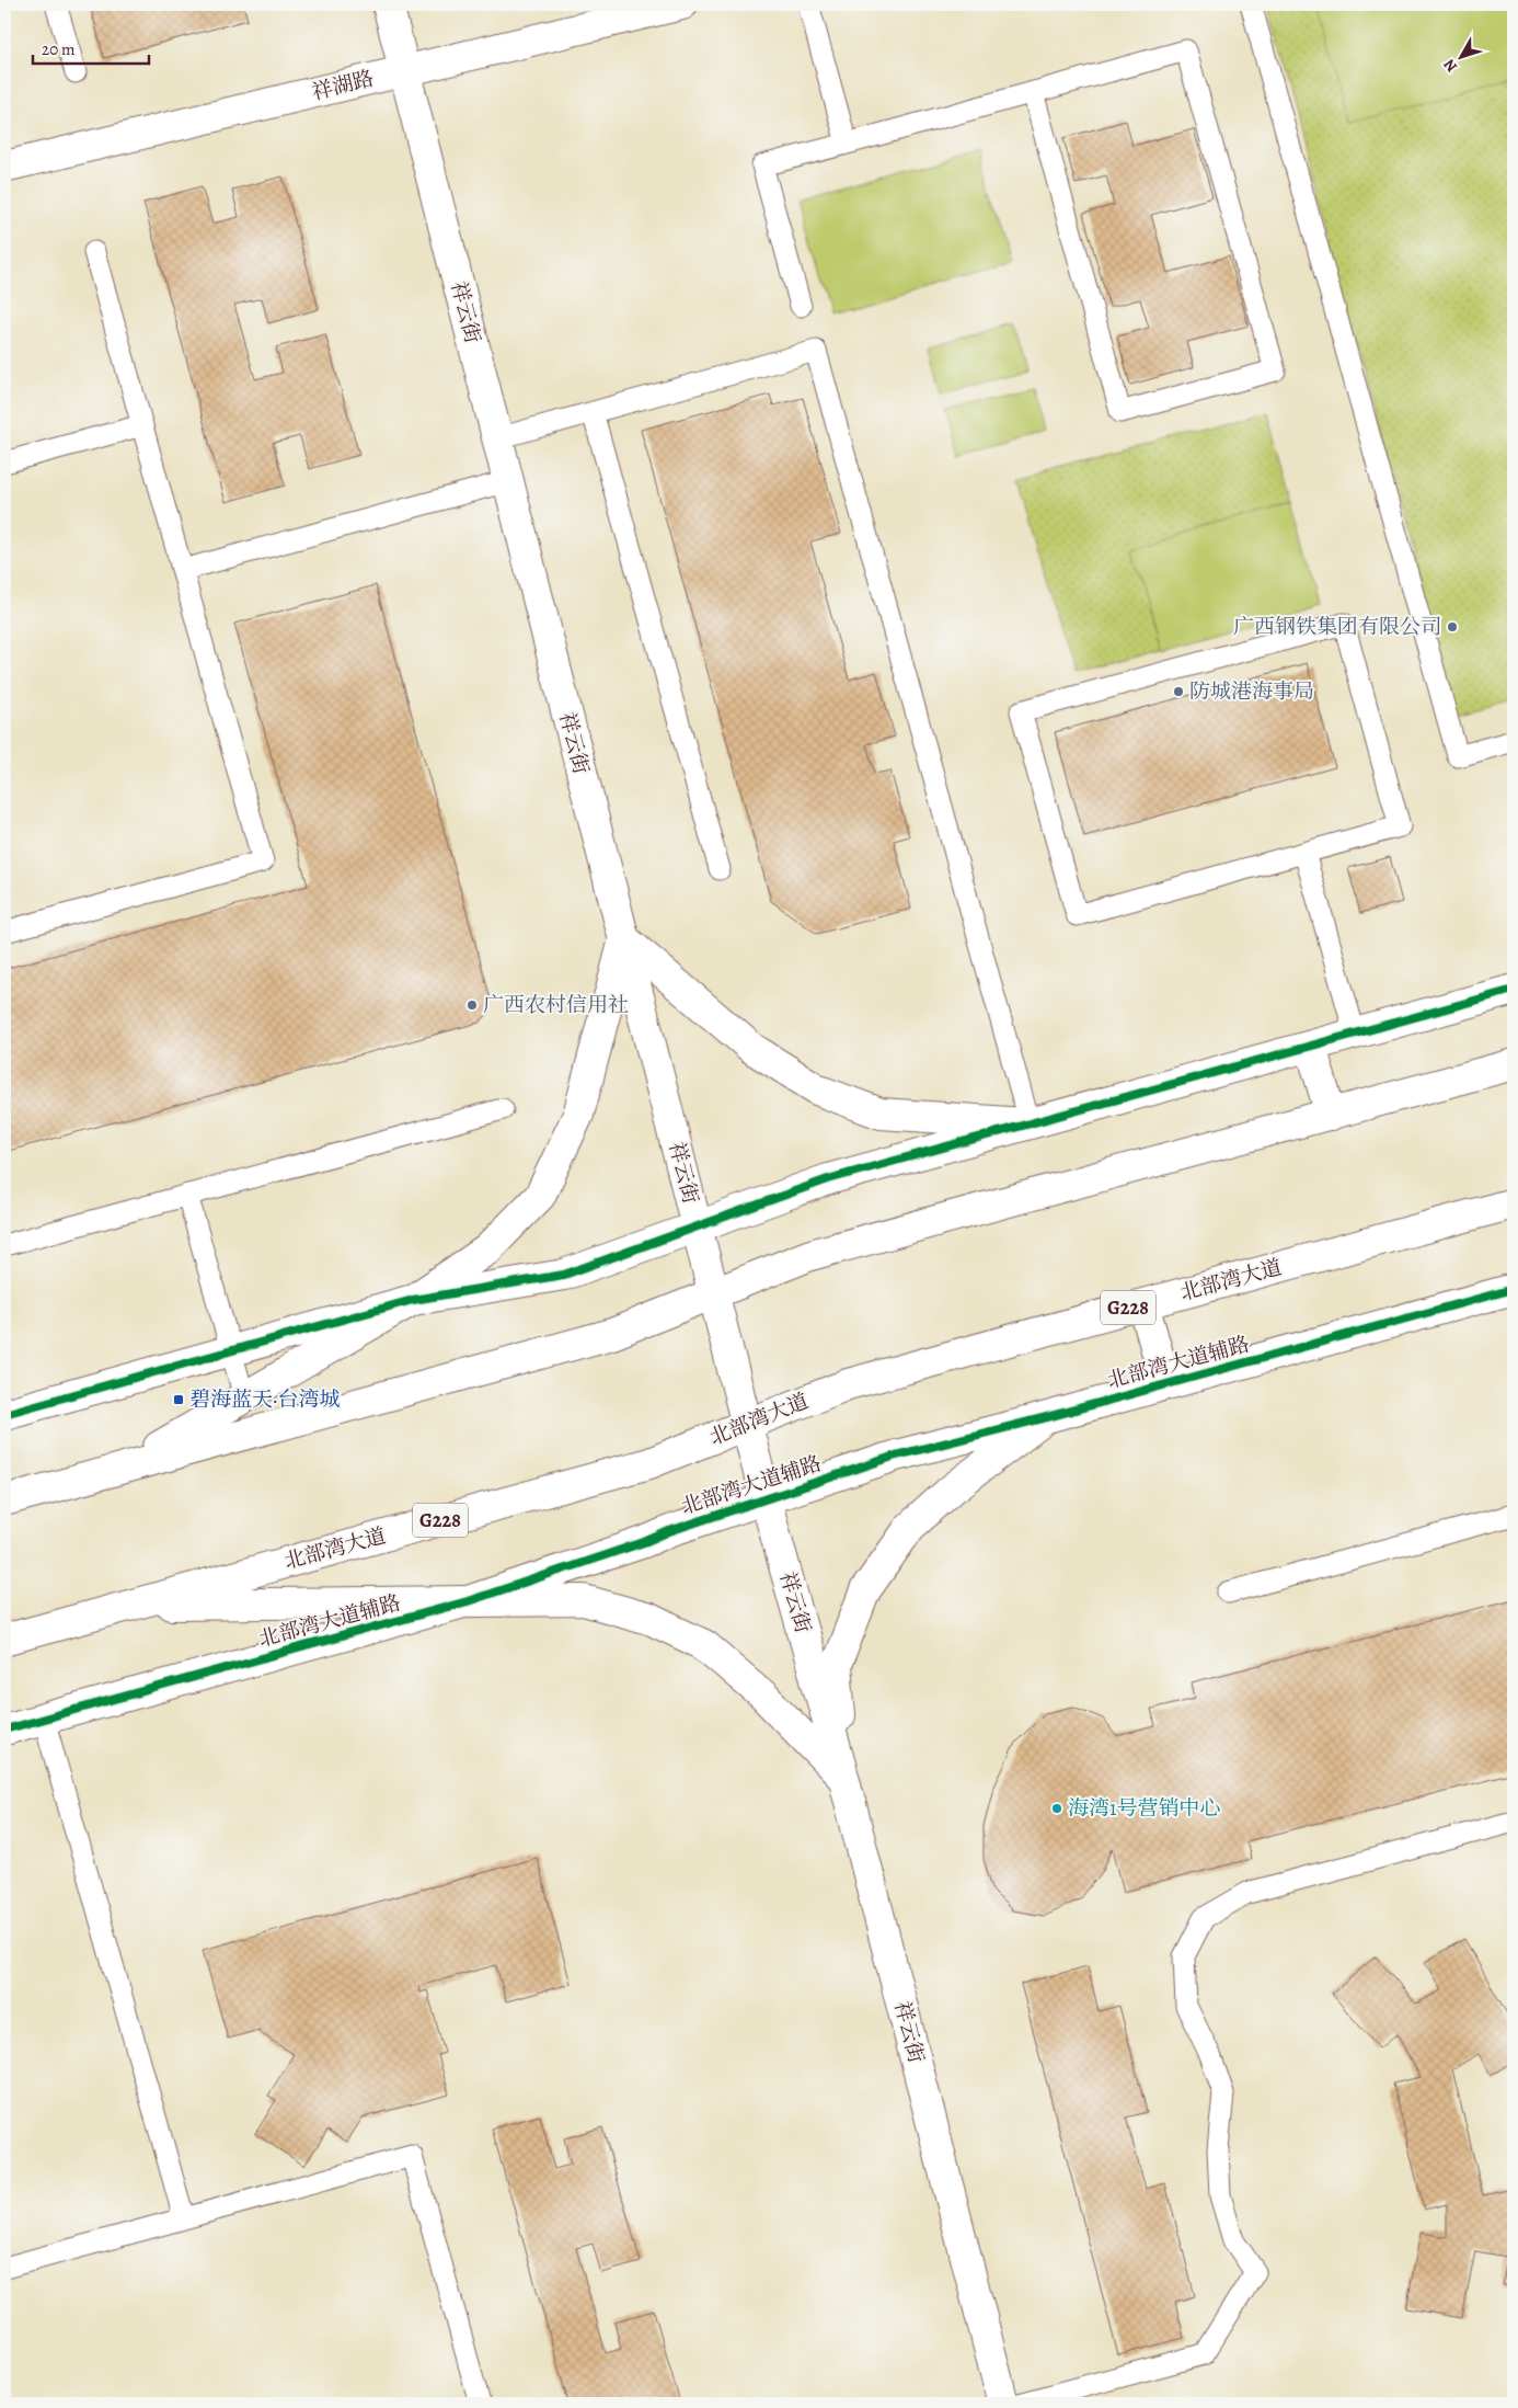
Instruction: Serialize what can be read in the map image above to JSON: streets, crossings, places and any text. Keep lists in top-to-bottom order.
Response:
{
  "streets": {
    "main road": [
      "祥湖路",
      "祥云街",
      "北部湾大道",
      "G228",
      "北部湾大道辅路"
    ]
  },
  "crossings": [
    ["祥湖路", "祥云街"],
    ["祥云街", "北部湾大道"],
    ["祥云街", "北部湾大道辅路"]
  ],
  "places": {
    "other": [
      "广西钢铁集团有限公司",
      "防城港海事局",
      "广西农村信用社",
      "海湾1号营销中心"
    ],
    "transit": ["碧海蓝天·台湾城"]
  },
  "scale_bar": "20 m",
  "north": "bottom left"
}
